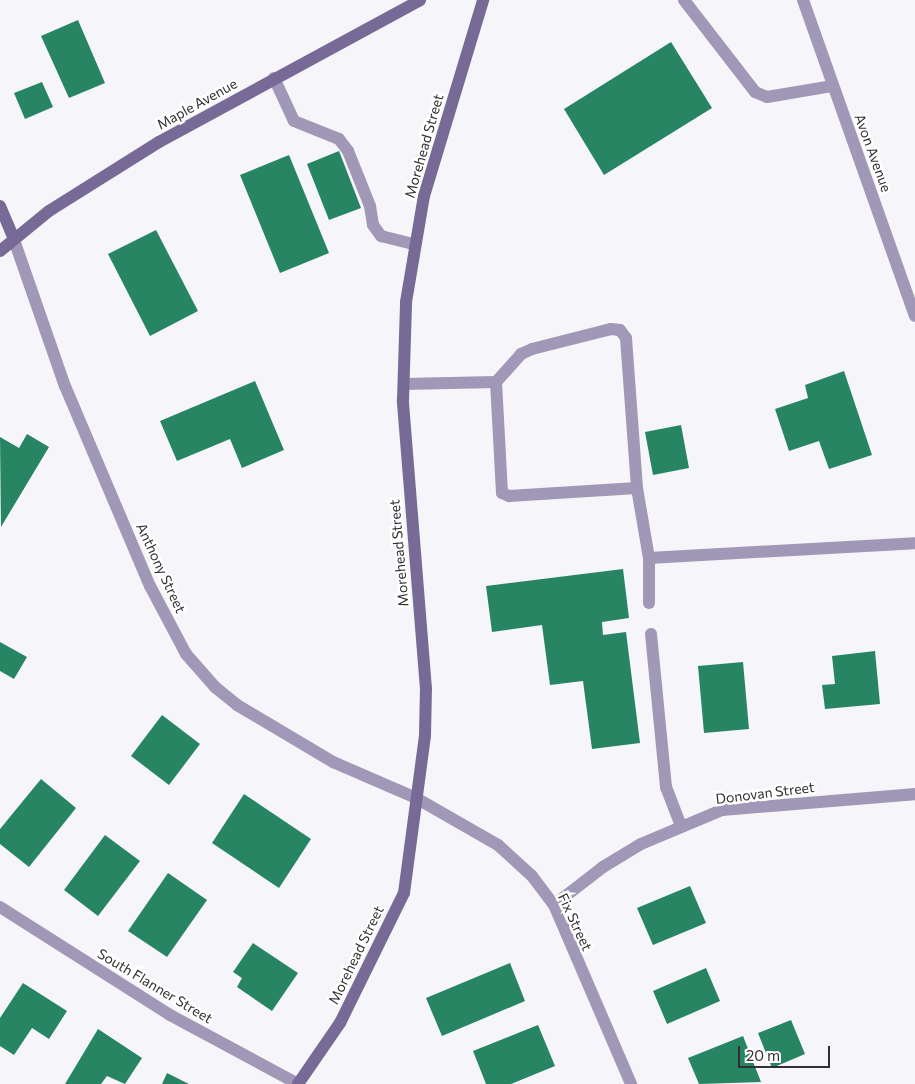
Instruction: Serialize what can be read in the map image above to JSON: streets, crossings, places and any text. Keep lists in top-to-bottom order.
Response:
{
  "streets": {
    "street": [
      "Maple Avenue",
      "Morehead Street",
      "Avon Avenue",
      "Anthony Street",
      "Donovan Street",
      "Fix Street",
      "South Flanner Street"
    ]
  },
  "crossings": [
    ["Maple Avenue", "Anthony Street"],
    ["Morehead Street", "Anthony Street"],
    ["Morehead Street", "Fix Street"],
    ["Morehead Street", "South Flanner Street"],
    ["Anthony Street", "Fix Street"],
    ["Donovan Street", "Fix Street"]
  ],
  "scale_bar": "20 m"
}
